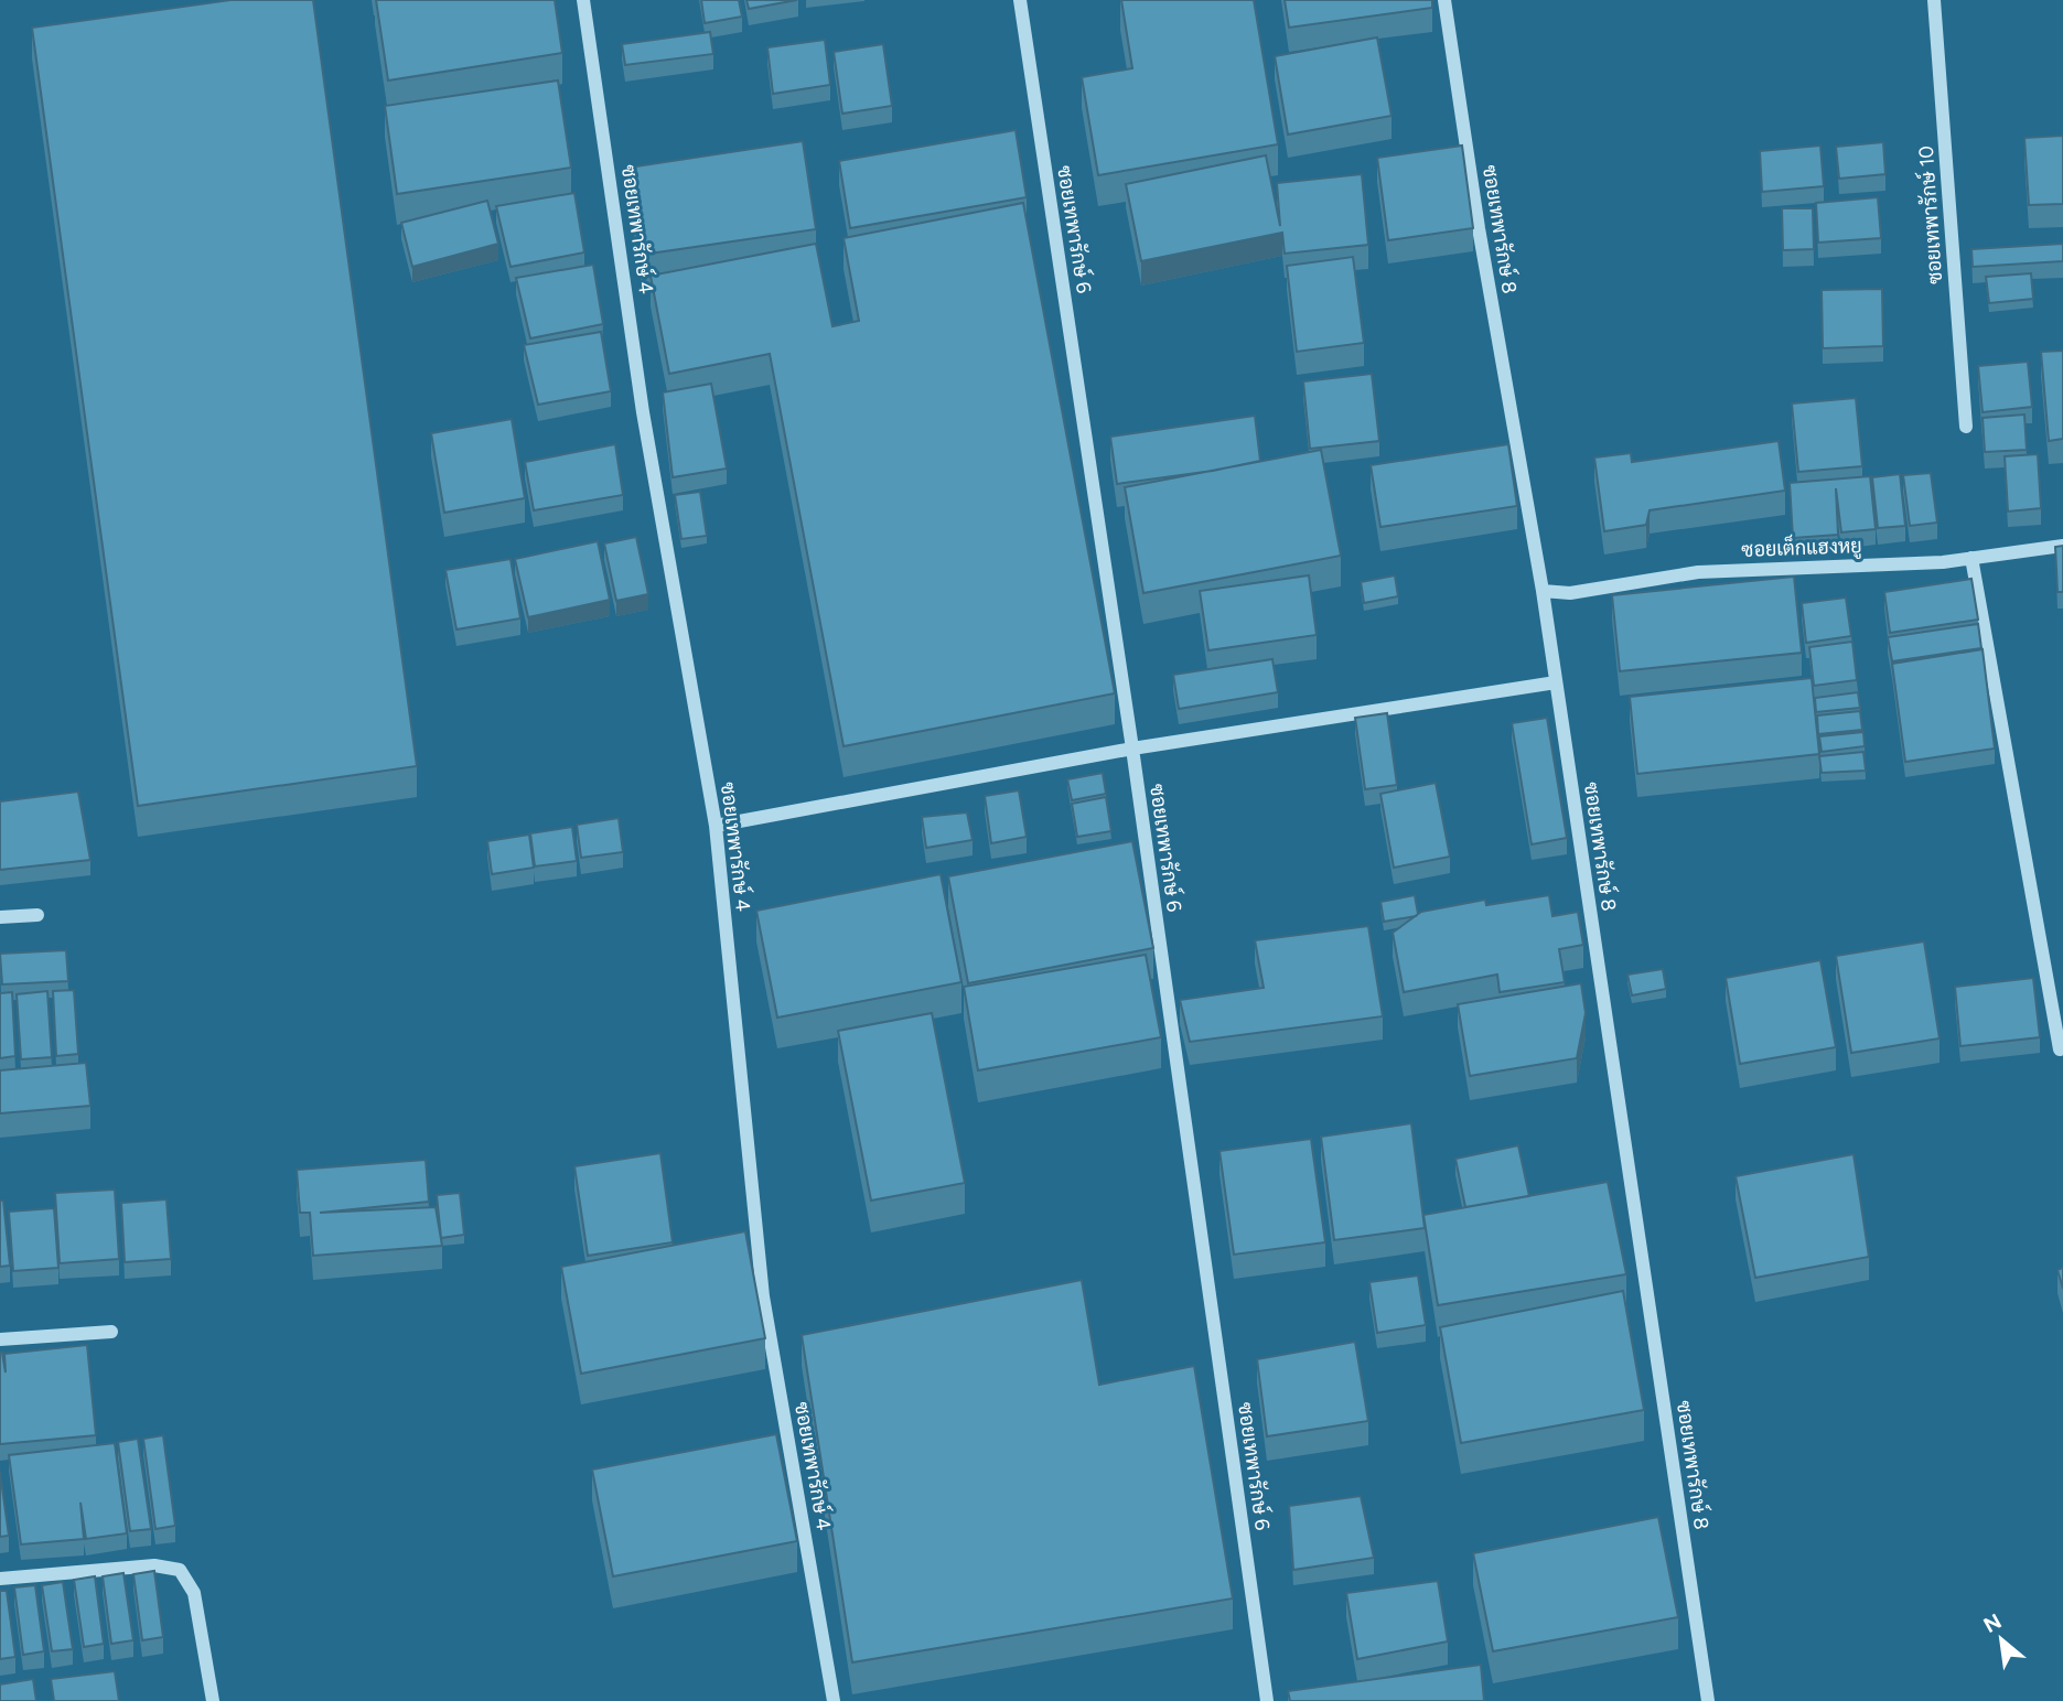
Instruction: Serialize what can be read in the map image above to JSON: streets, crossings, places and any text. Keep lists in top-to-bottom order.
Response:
{
  "streets": {
    "street": [
      "ซอยเทพารักษ์ 10",
      "ซอยเทพารักษ์ 4",
      "ซอยเทพารักษ์ 6",
      "ซอยเทพารักษ์ 8",
      "ซอยเต็กแฮงหยู"
    ]
  },
  "crossings": [
    ["ซอยเทพารักษ์ 8", "ซอยเต็กแฮงหยู"]
  ],
  "north": "top left"
}
